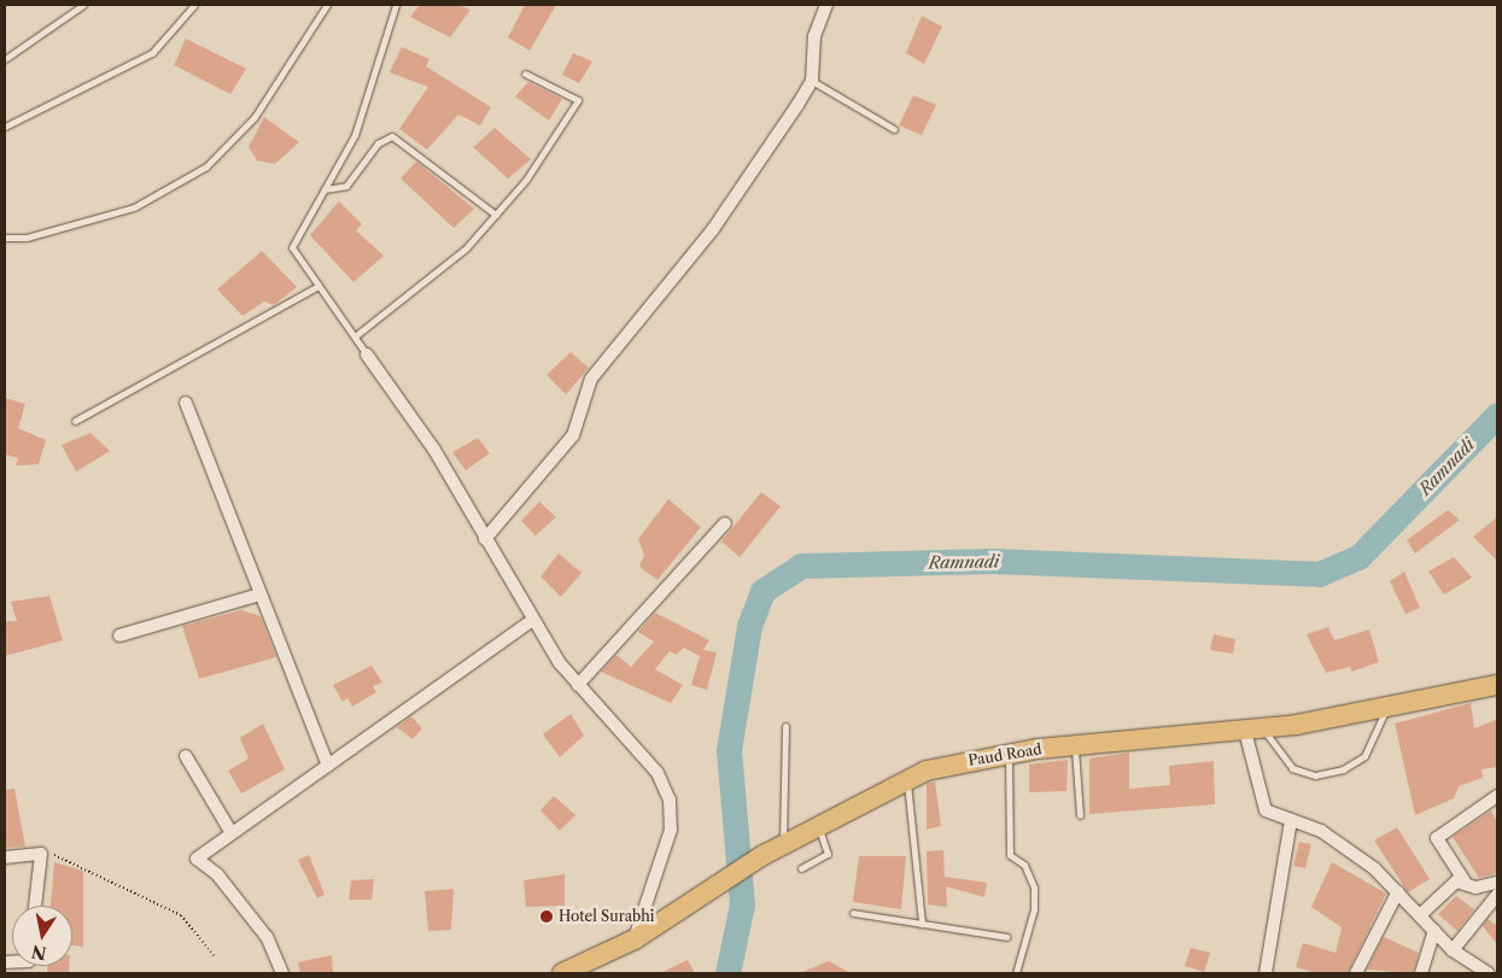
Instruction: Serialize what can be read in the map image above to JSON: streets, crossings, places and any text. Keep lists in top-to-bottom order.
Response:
{
  "streets": {
    "main road": ["Paud Road"]
  },
  "water": ["Ramnadi"],
  "places": ["Hotel Surabhi"],
  "north": "bottom"
}
